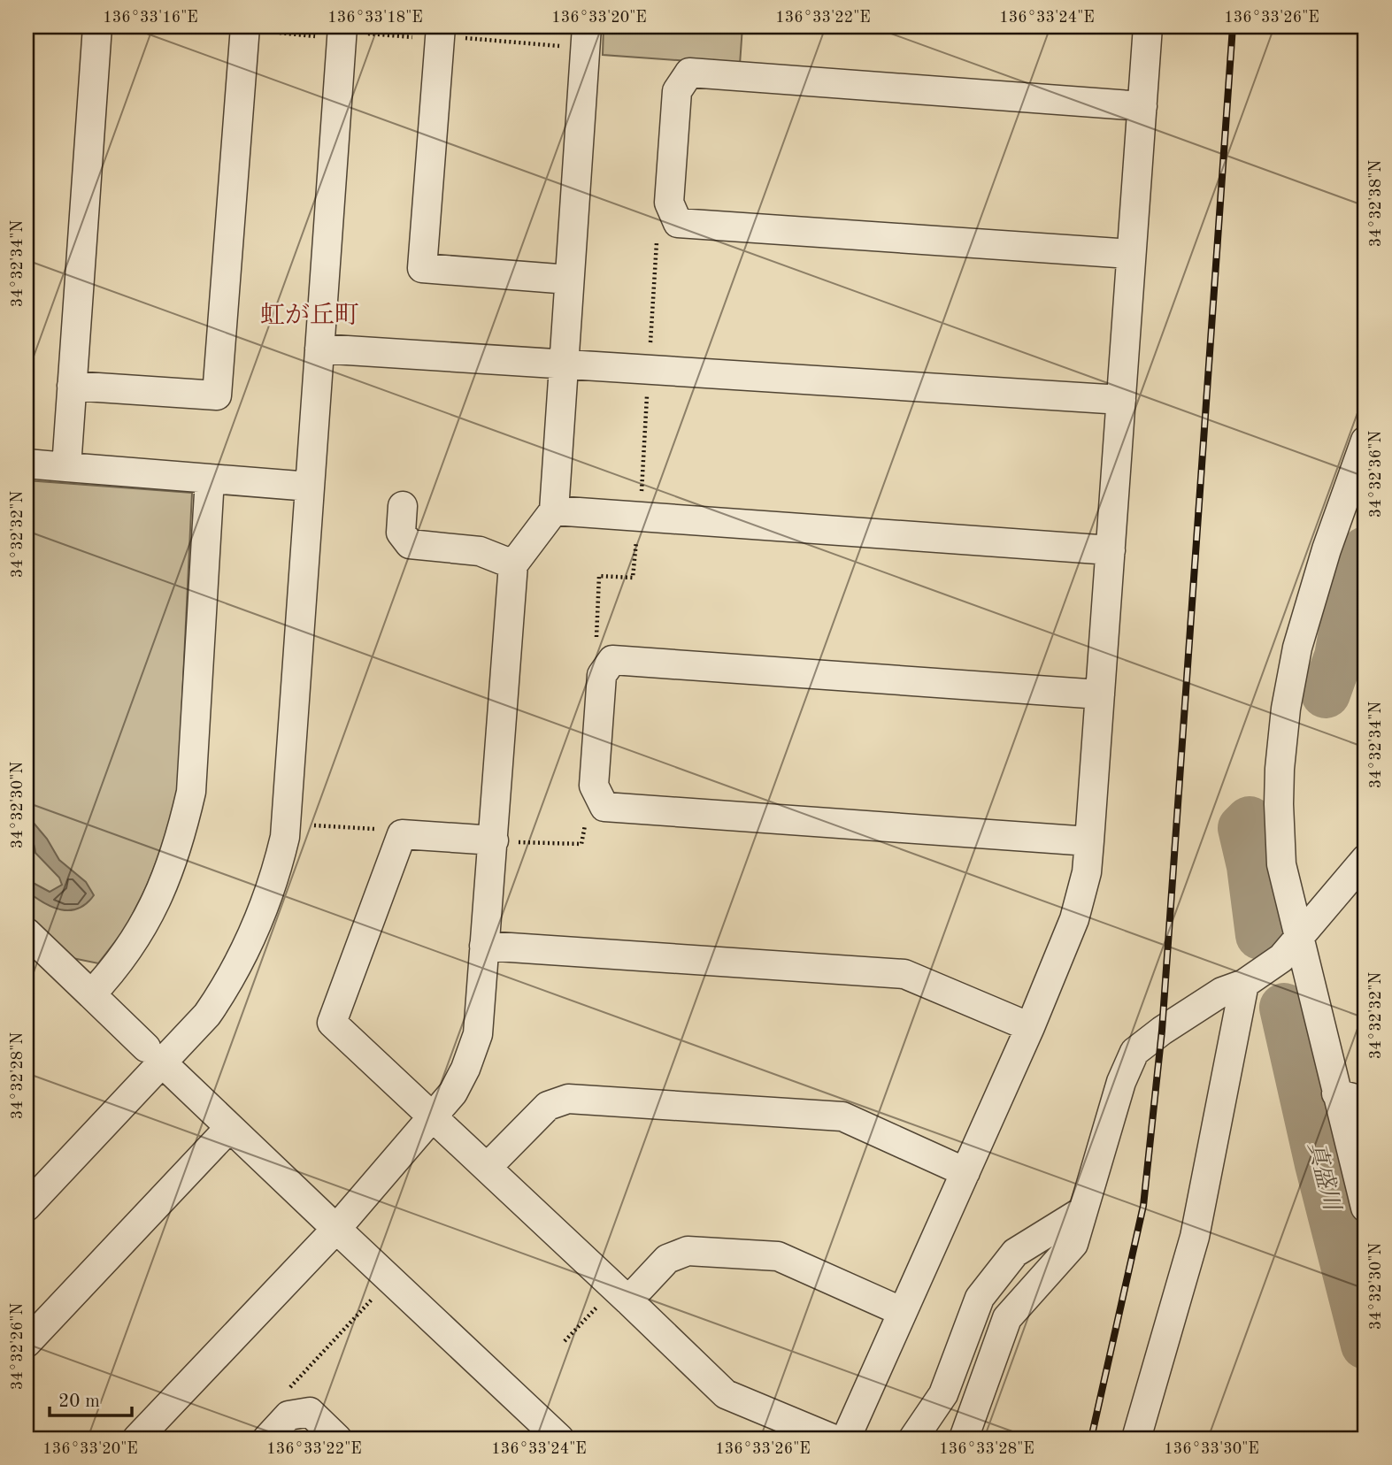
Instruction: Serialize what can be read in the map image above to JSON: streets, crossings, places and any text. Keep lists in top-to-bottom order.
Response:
{
  "districts": ["虹が丘町"],
  "water": ["真盛川"],
  "scale_bar": "20 m",
  "coordinates": [
    "136°33'16\"E",
    "136°33'18\"E",
    "136°33'20\"E",
    "136°33'22\"E",
    "136°33'24\"E",
    "136°33'26\"E",
    "34°32'38\"N",
    "34°32'34\"N",
    "34°32'36\"N",
    "34°32'32\"N",
    "34°32'30\"N",
    "34°32'28\"N",
    "34°32'26\"N",
    "136°33'28\"E",
    "136°33'30\"E"
  ]
}
